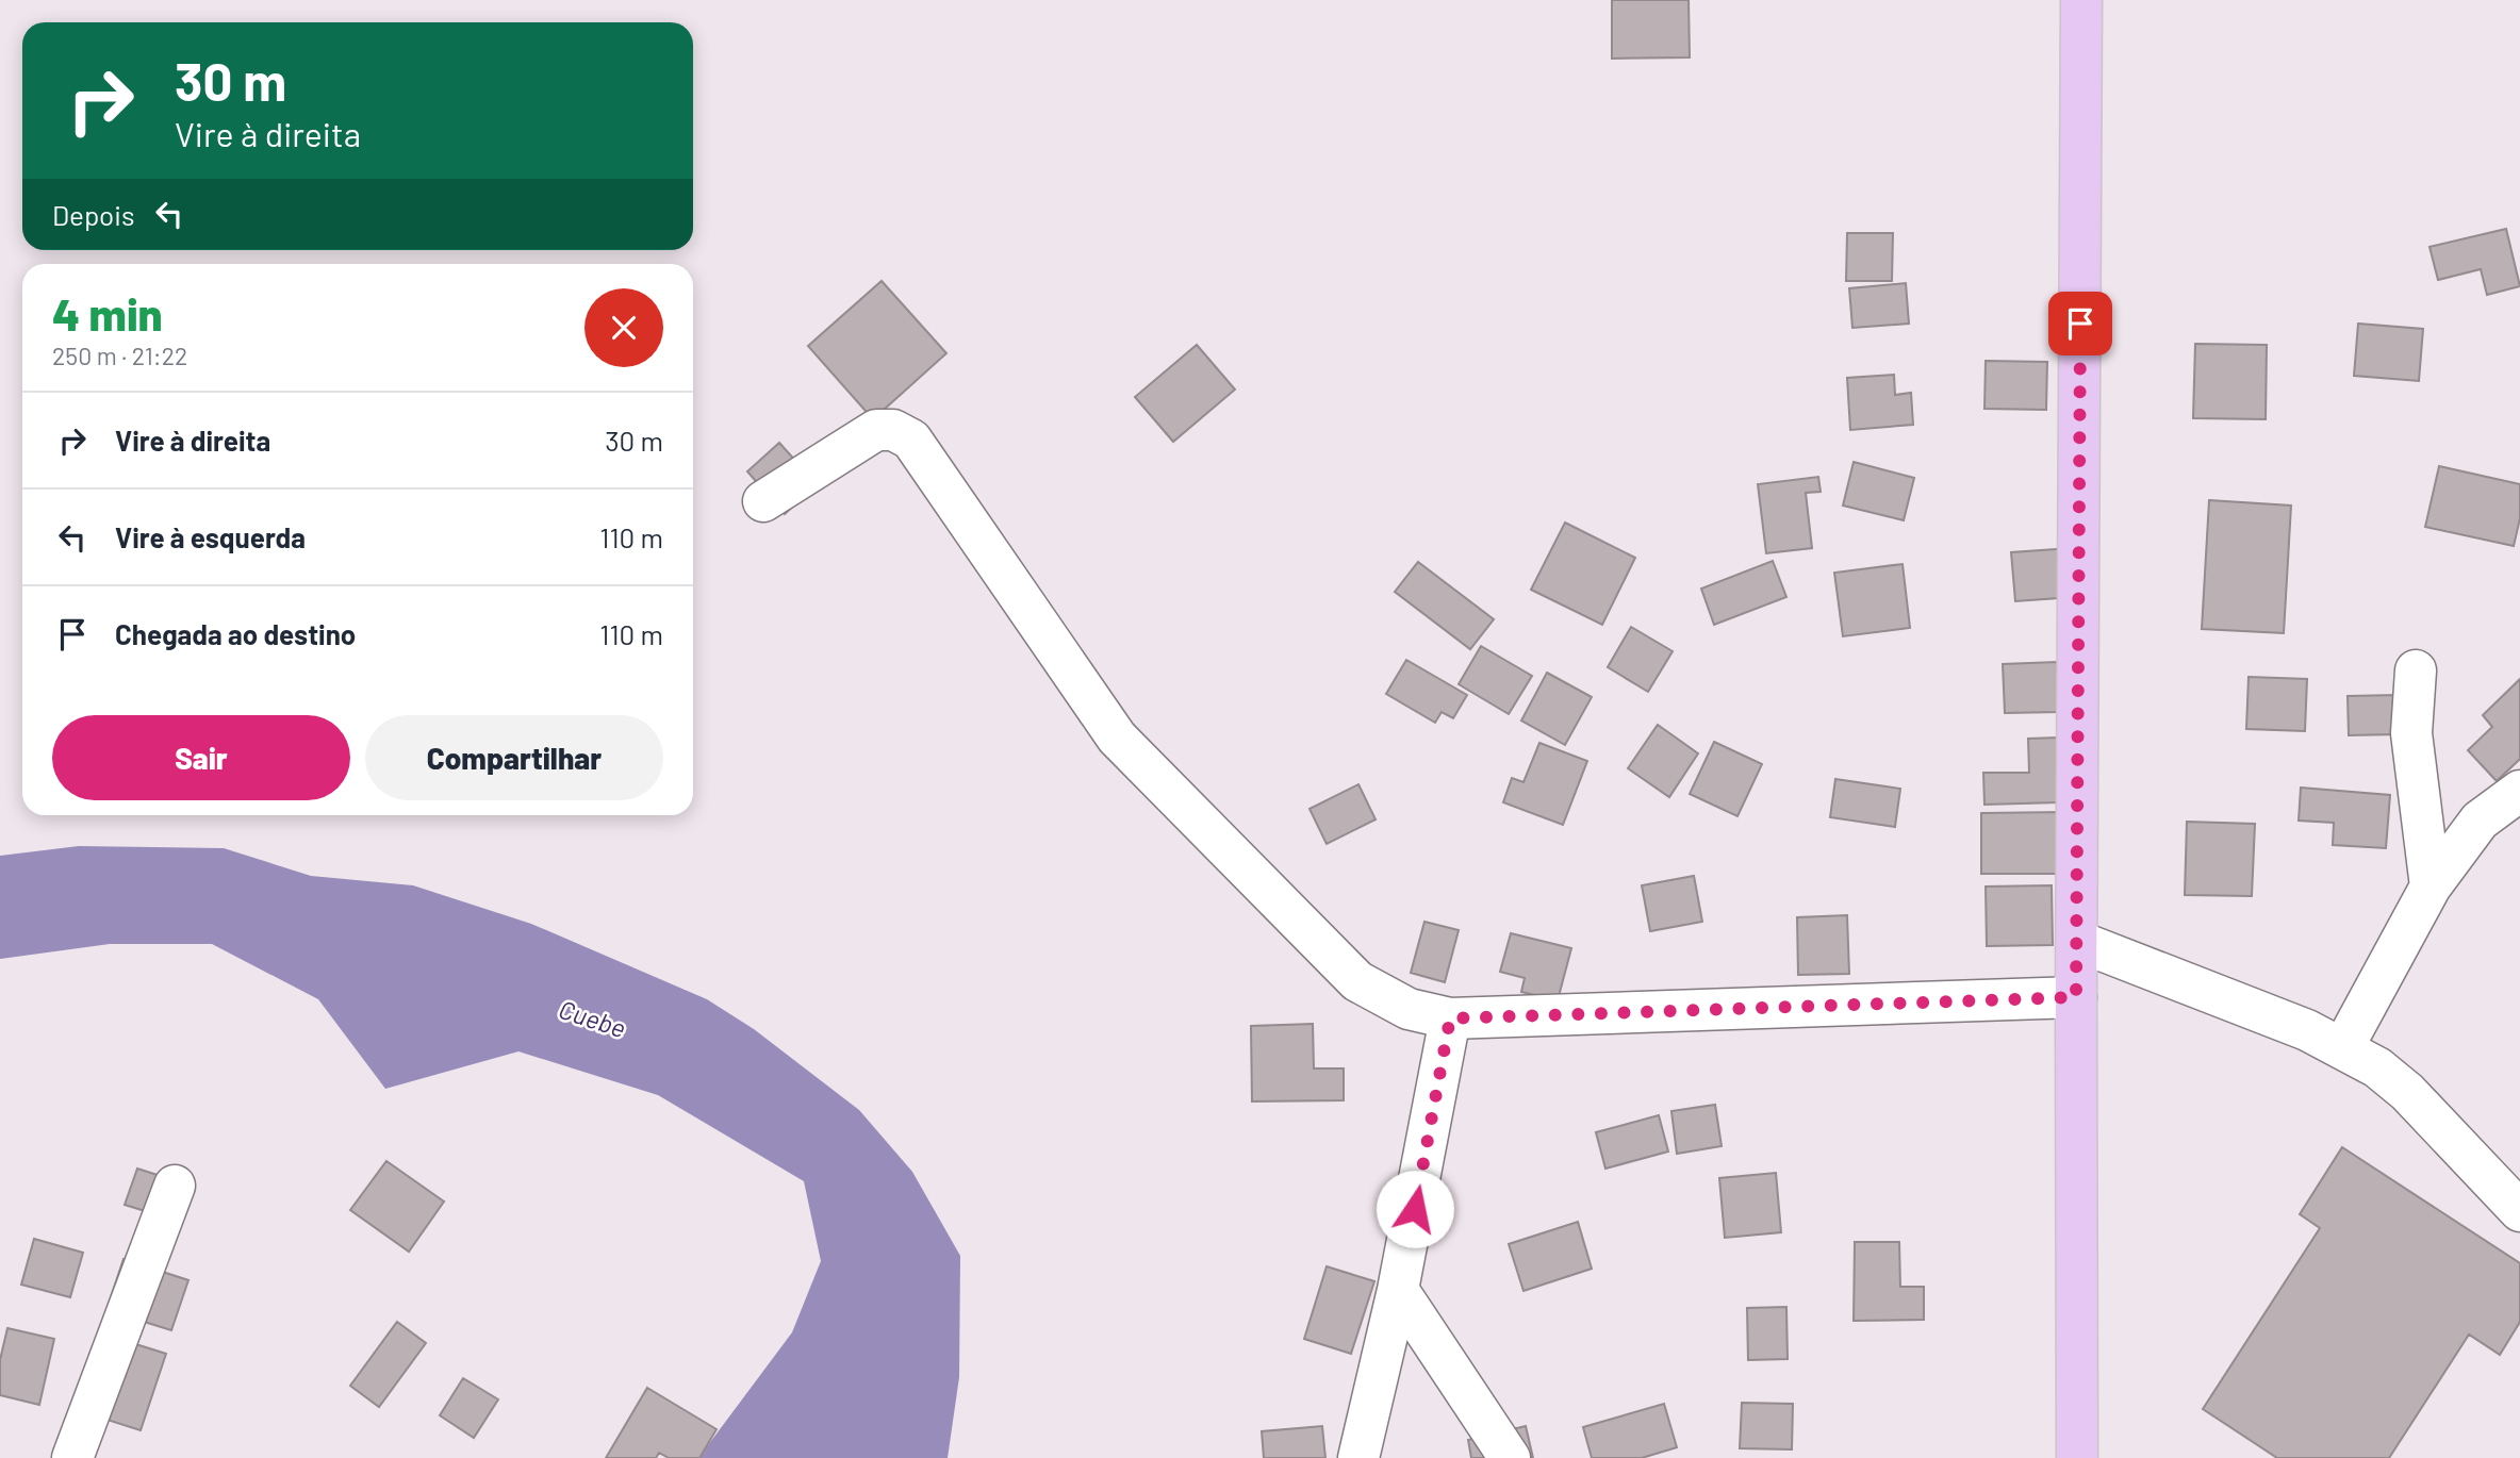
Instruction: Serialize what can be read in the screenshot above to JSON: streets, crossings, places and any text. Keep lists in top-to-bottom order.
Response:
{
  "water": ["Cuebe"],
  "page": {
    "turn": ["30 m", "Vire à direita"],
    "then": "Depois",
    "heading": ["4 min", "250 m · 21:22"],
    "list": [
      {
        "name": "Vire à direita",
        "value": "30 m"
      },
      {
        "name": "Vire à esquerda",
        "value": "110 m"
      },
      {
        "name": "Chegada ao destino",
        "value": "110 m"
      }
    ],
    "buttons": ["Sair", "Compartilhar"]
  }
}
